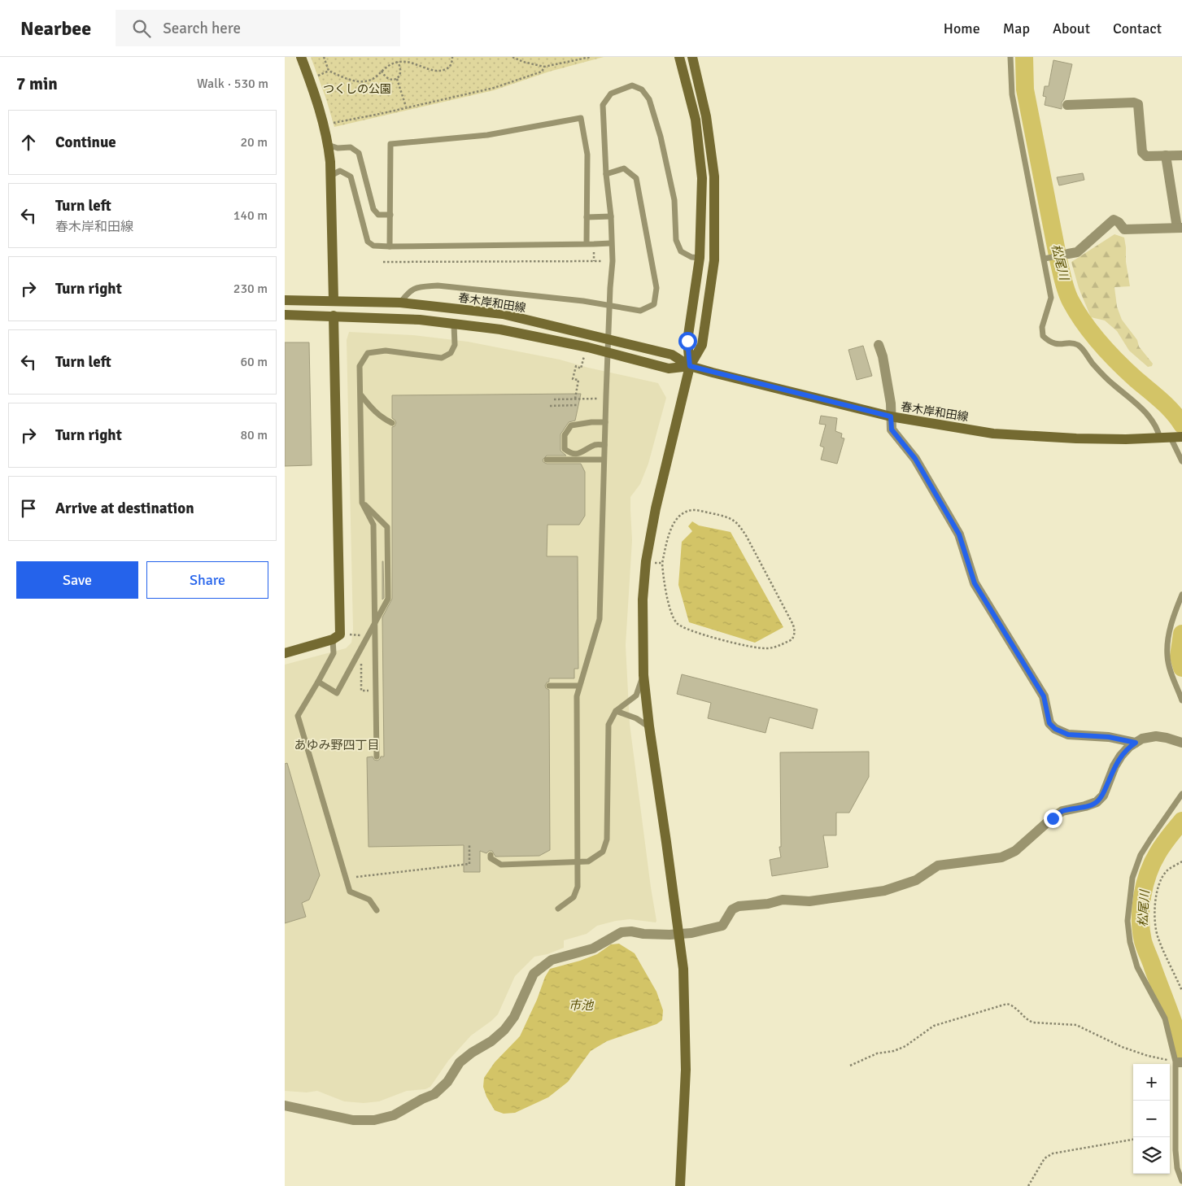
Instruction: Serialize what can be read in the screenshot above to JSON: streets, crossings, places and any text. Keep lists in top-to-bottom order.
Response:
{
  "streets": {
    "street": ["春木岸和田線"]
  },
  "districts": ["あゆみ野四丁目"],
  "water": ["松尾川", "市池"],
  "parks": ["つくしの公園"],
  "page": {
    "header": "Nearbee",
    "search": "Search here",
    "nav": [
      "Home",
      "Map",
      "About",
      "Contact"
    ],
    "heading": ["7 min", "Walk · 530 m"],
    "list": [
      ["Continue", "20 m"],
      ["Turn left", "春木岸和田線", "140 m"],
      ["Turn right", "230 m"],
      ["Turn left", "60 m"],
      ["Turn right", "80 m"],
      "Arrive at destination"
    ],
    "buttons": ["Save", "Share"],
    "map_buttons": ["+", "−"]
  }
}
